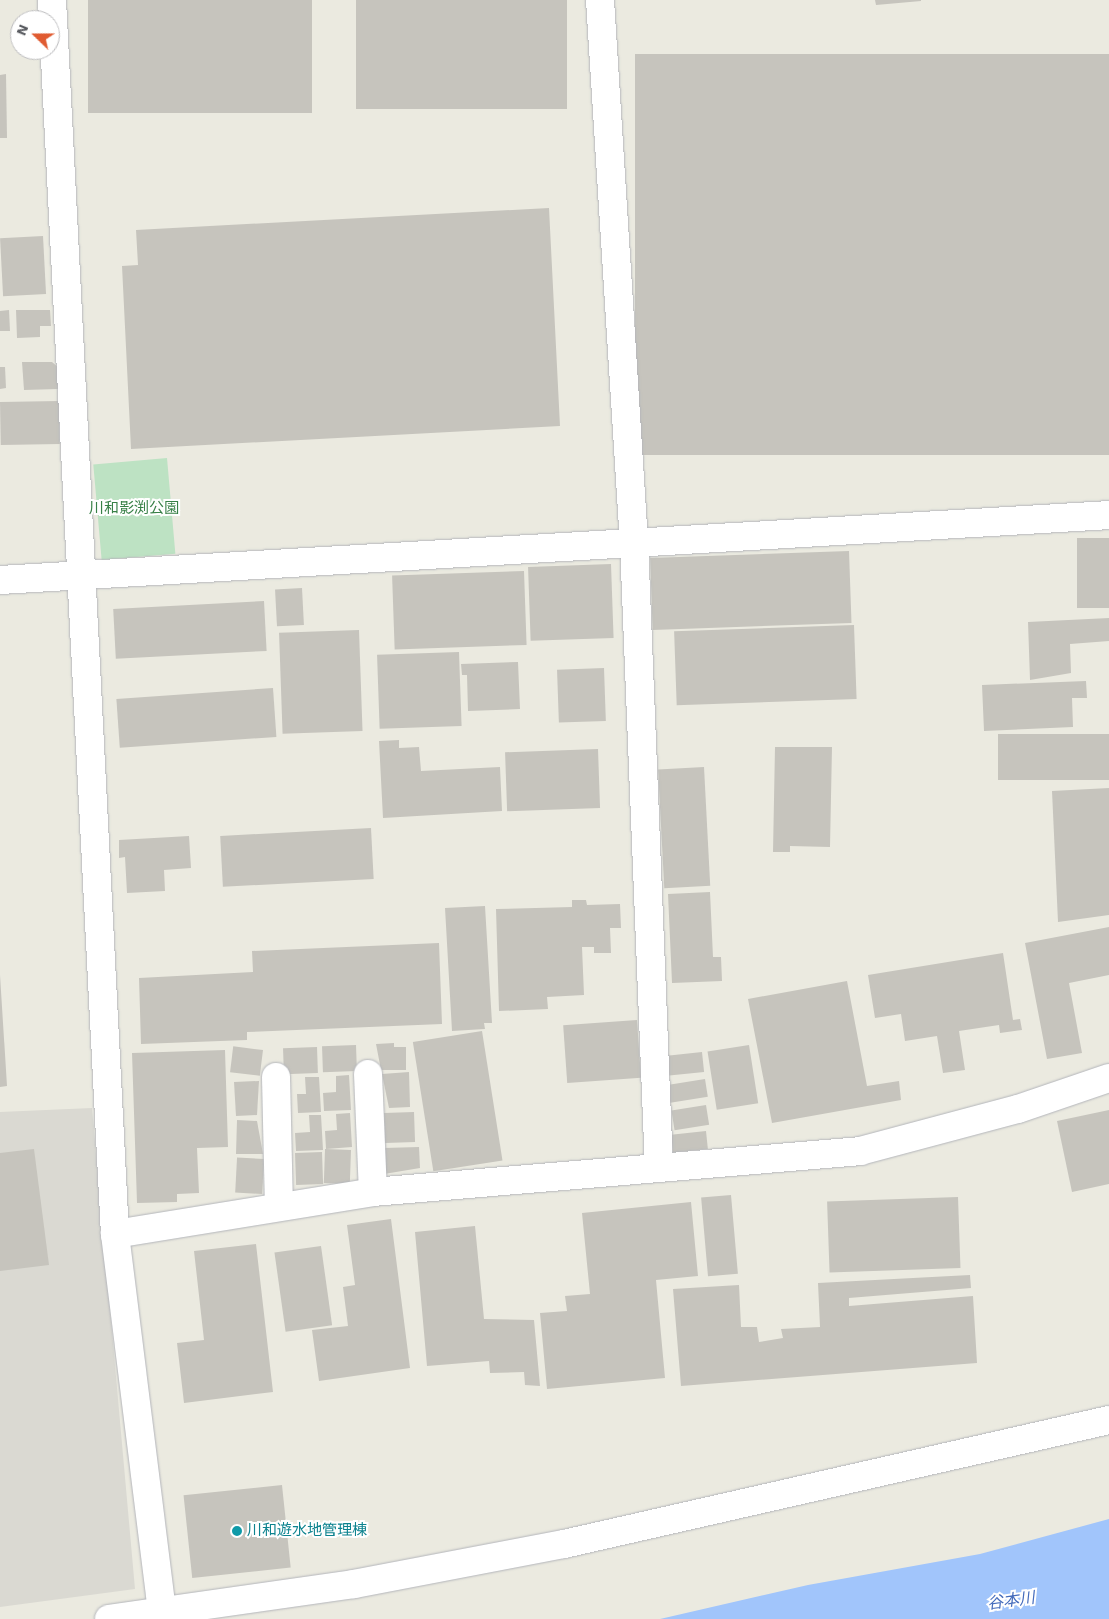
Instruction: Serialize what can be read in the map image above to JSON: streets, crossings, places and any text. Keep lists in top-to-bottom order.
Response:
{
  "water": ["谷本川"],
  "parks": ["川和影渕公園"],
  "places": ["川和遊水地管理棟"],
  "north": "left"
}
